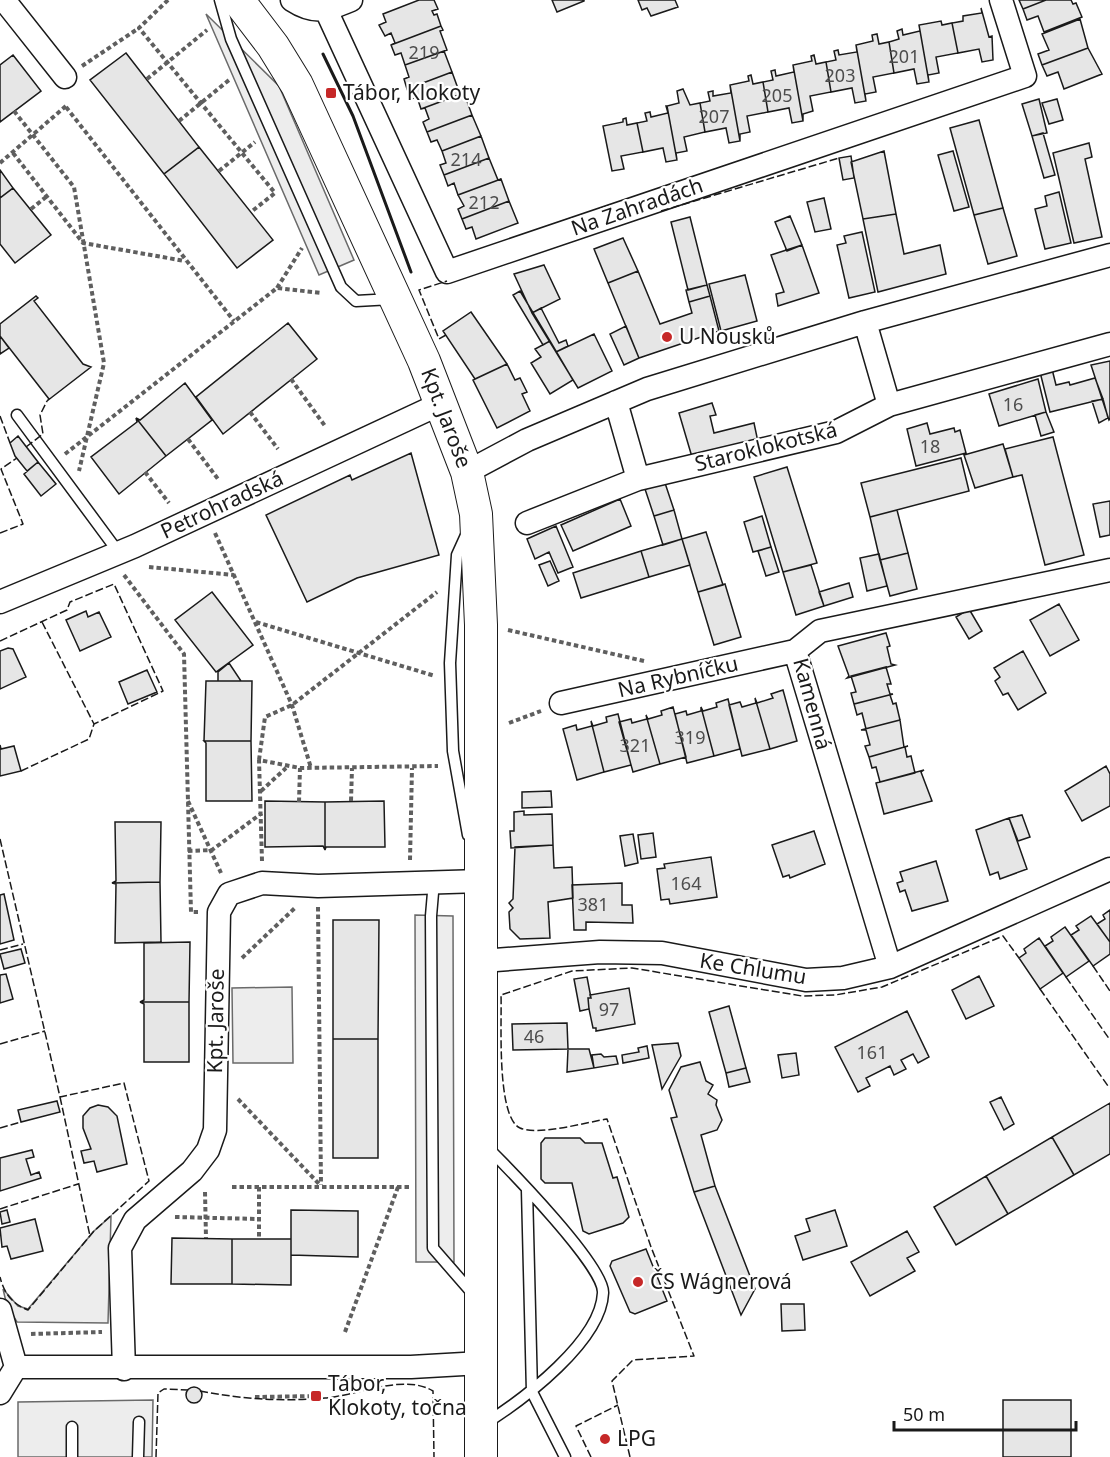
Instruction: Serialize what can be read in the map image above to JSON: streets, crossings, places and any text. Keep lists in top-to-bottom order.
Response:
{
  "streets": {
    "street": [
      "Na Zahradách",
      "Kpt. Jaroše",
      "Staroklokotská",
      "Petrohradská",
      "Na Rybníčku",
      "Kamenná",
      "Ke Chlumu"
    ]
  },
  "crossings": [
    ["Kpt. Jaroše", "Petrohradská"],
    ["Kpt. Jaroše", "Ke Chlumu"],
    ["Na Rybníčku", "Kamenná"],
    ["Kamenná", "Ke Chlumu"]
  ],
  "places": {
    "transit": ["Tábor, Klokoty", "Tábor, Klokoty, točna"],
    "other": ["U Nousků", "ČS Wágnerová", "LPG"]
  },
  "house_numbers": [
    "219",
    "201",
    "203",
    "205",
    "207",
    "214",
    "212",
    "16",
    "18",
    "319",
    "321",
    "164",
    "381",
    "97",
    "46",
    "161"
  ],
  "scale_bar": "50 m"
}
